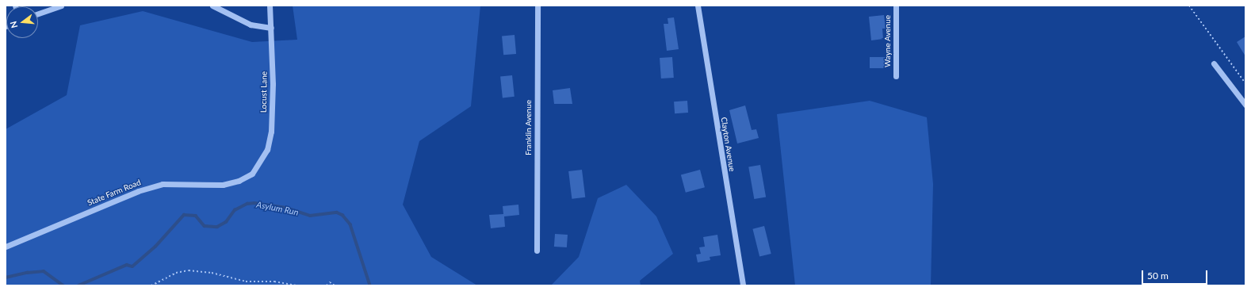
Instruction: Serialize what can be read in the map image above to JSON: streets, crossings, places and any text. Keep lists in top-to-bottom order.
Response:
{
  "streets": {
    "street": [
      "Wayne Avenue",
      "Locust Lane",
      "Franklin Avenue",
      "Clayton Avenue",
      "State Farm Road"
    ]
  },
  "crossings": [
    ["Locust Lane", "State Farm Road"]
  ],
  "water": ["Asylum Run"],
  "scale_bar": "50 m",
  "north": "left"
}
